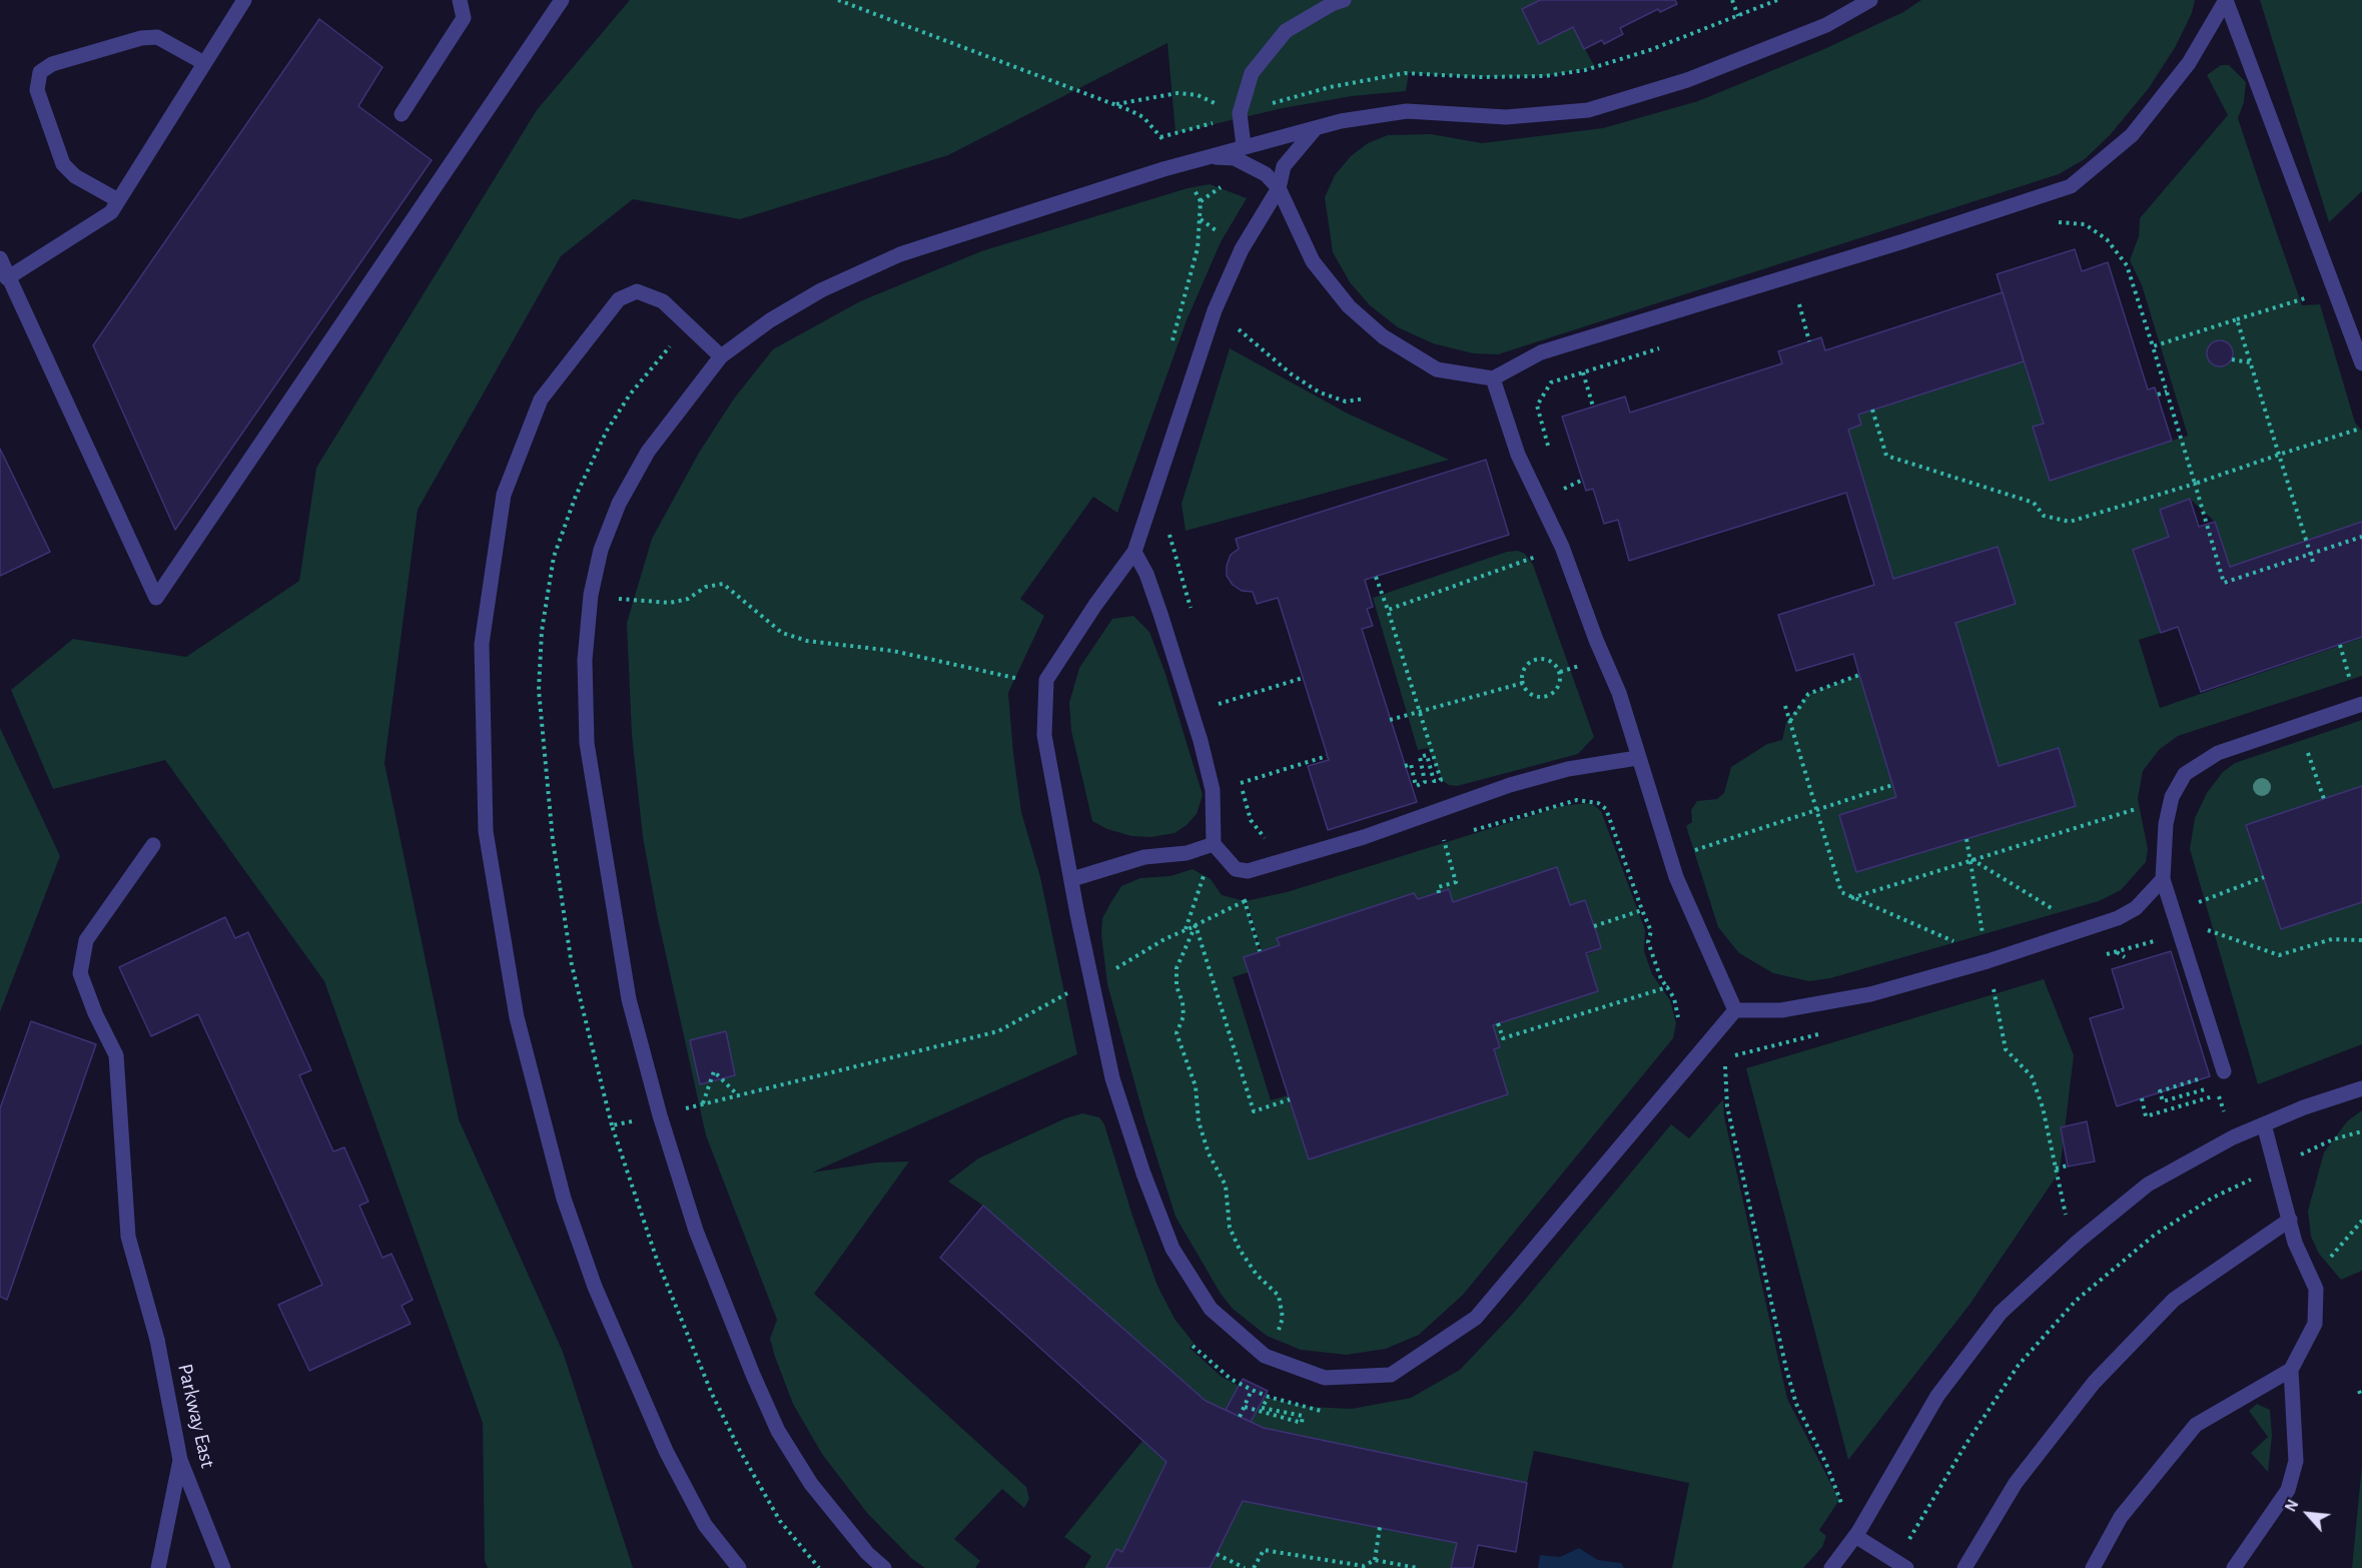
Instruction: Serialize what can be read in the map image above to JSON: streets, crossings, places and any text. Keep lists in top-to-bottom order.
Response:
{
  "streets": {
    "street": ["Parkway East"]
  },
  "north": "top left"
}
